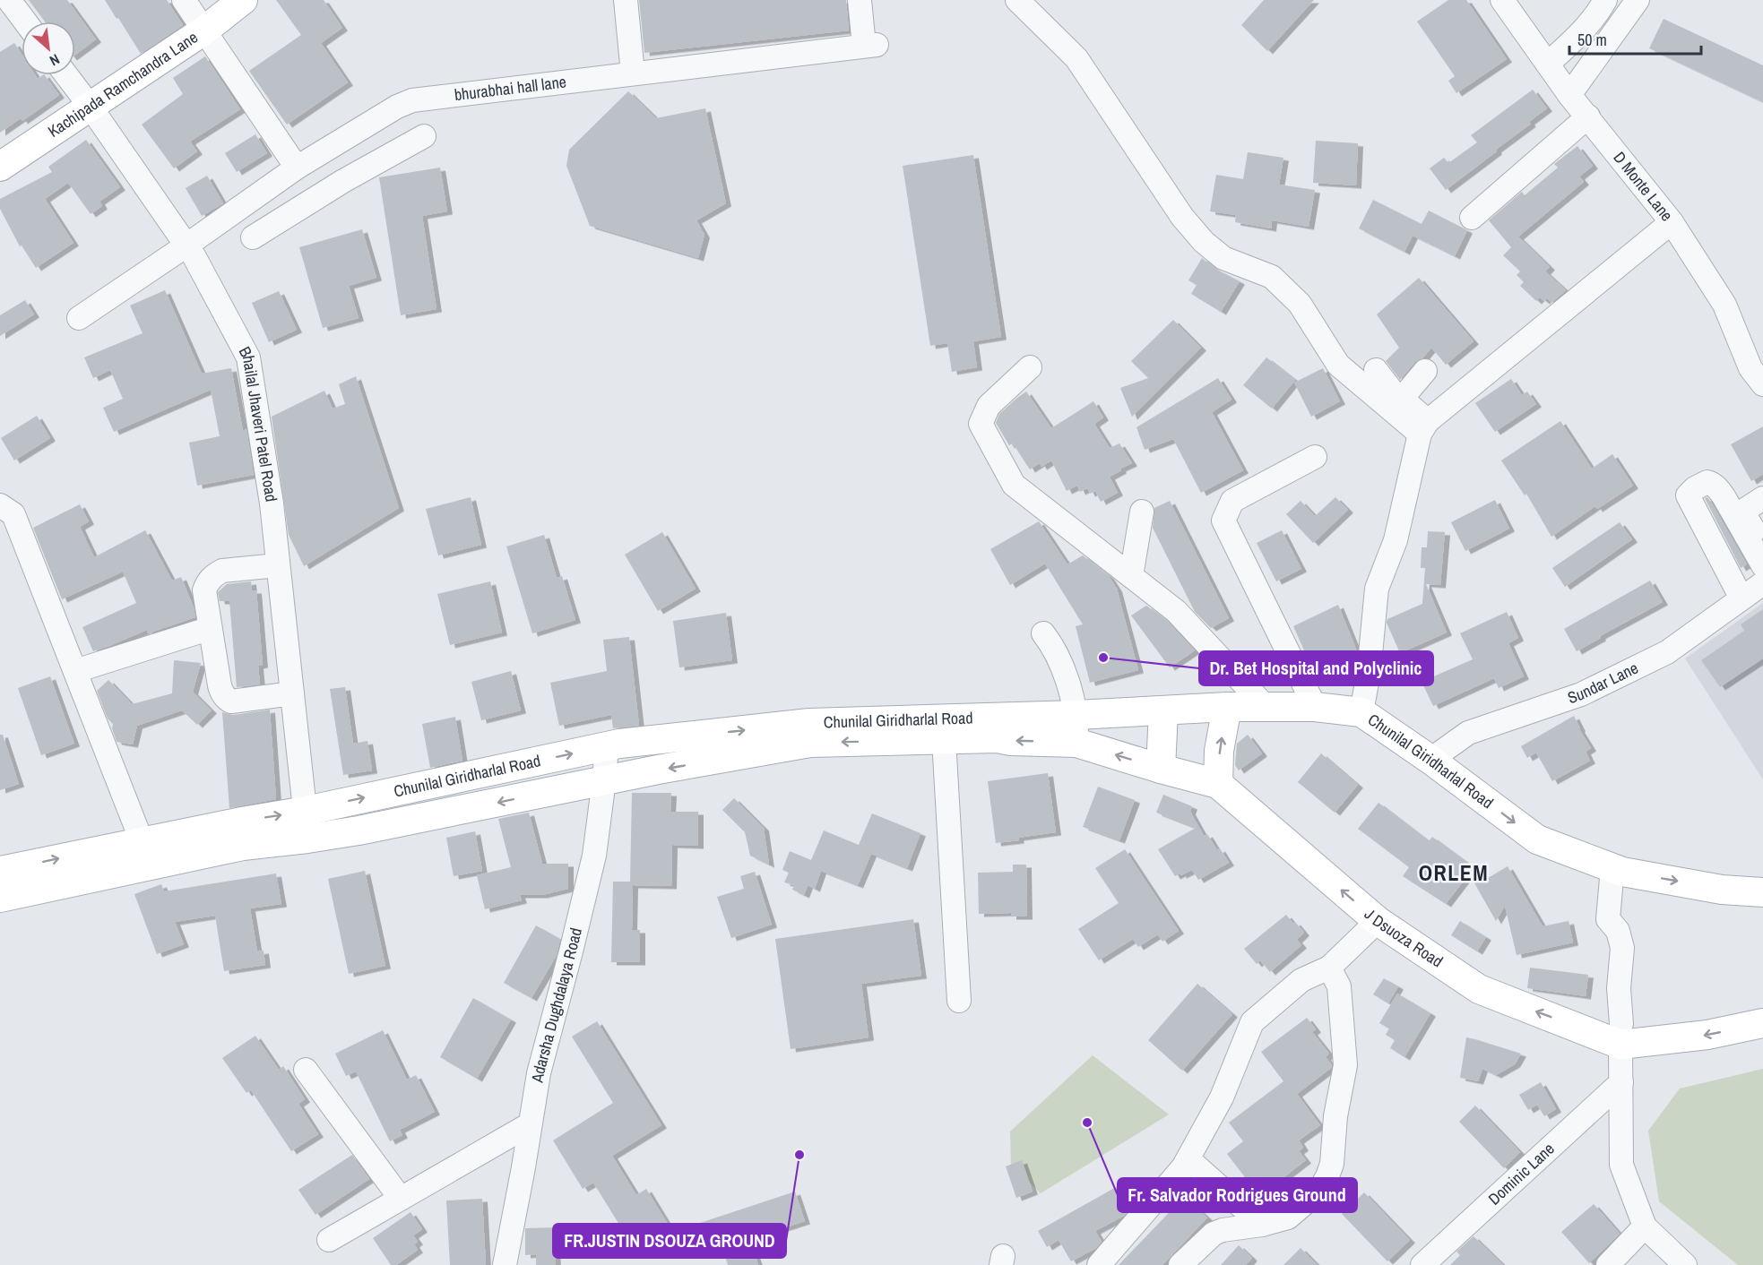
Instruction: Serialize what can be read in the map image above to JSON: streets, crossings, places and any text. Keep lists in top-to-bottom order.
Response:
{
  "streets": {
    "main road": ["Kachipada Ramchandra Lane", "Chunilal Giridharlal Road", "J Dsuoza Road"],
    "street": [
      "bhurabhai hall lane",
      "D Monte Lane",
      "Bhailal Jhaveri Patel Road",
      "Sundar Lane",
      "Adarsha Dughdalaya Road",
      "Dominic Lane"
    ]
  },
  "crossings": [
    ["Kachipada Ramchandra Lane", "Bhailal Jhaveri Patel Road"],
    ["bhurabhai hall lane", "Bhailal Jhaveri Patel Road"],
    ["Bhailal Jhaveri Patel Road", "Chunilal Giridharlal Road"],
    ["Sundar Lane", "Chunilal Giridharlal Road"],
    ["Chunilal Giridharlal Road", "J Dsuoza Road"],
    ["Chunilal Giridharlal Road", "Adarsha Dughdalaya Road"]
  ],
  "one_way": ["J Dsuoza Road"],
  "districts": ["ORLEM"],
  "places": ["Dr. Bet Hospital and Polyclinic", "Fr. Salvador Rodrigues Ground", "FR.JUSTIN DSOUZA GROUND"],
  "scale_bar": "50 m",
  "north": "bottom right"
}
